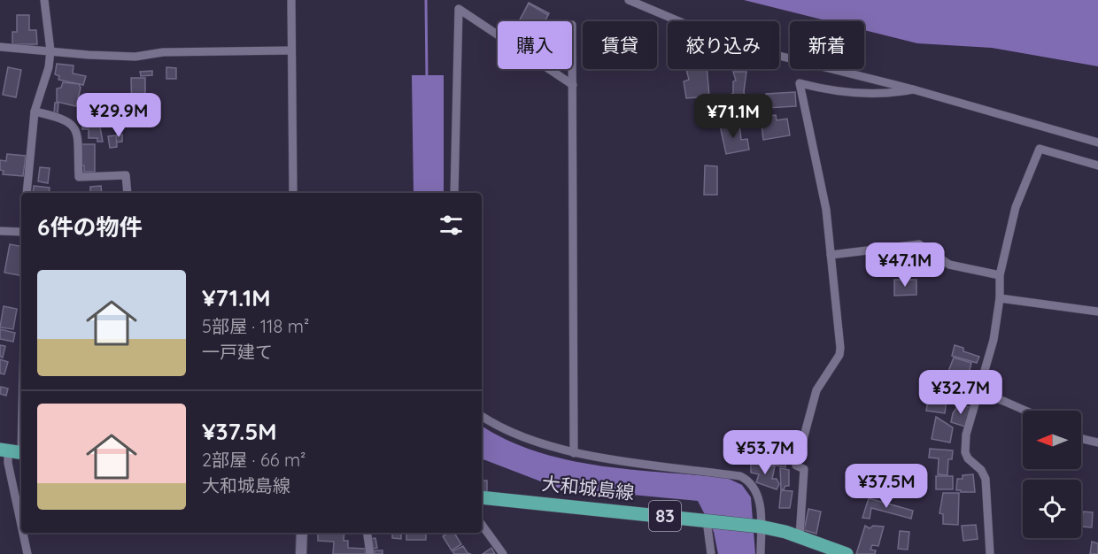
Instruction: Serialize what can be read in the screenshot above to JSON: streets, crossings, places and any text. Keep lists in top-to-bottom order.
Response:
{
  "streets": {
    "main road": ["大和城島線", "83"]
  },
  "north": "left",
  "page": {
    "chip": [
      "購入",
      "賃貸",
      "絞り込み",
      "新着"
    ],
    "price": [
      "¥29.9M",
      "¥71.1M",
      "¥47.1M",
      "¥32.7M",
      "¥53.7M",
      "¥37.5M"
    ],
    "heading": "6件の物件",
    "list": [
      {
        "name": "¥71.1M",
        "note": "5部屋 · 118 m² · 一戸建て"
      },
      {
        "name": "¥37.5M",
        "note": "2部屋 · 66 m² · 大和城島線"
      }
    ]
  }
}
